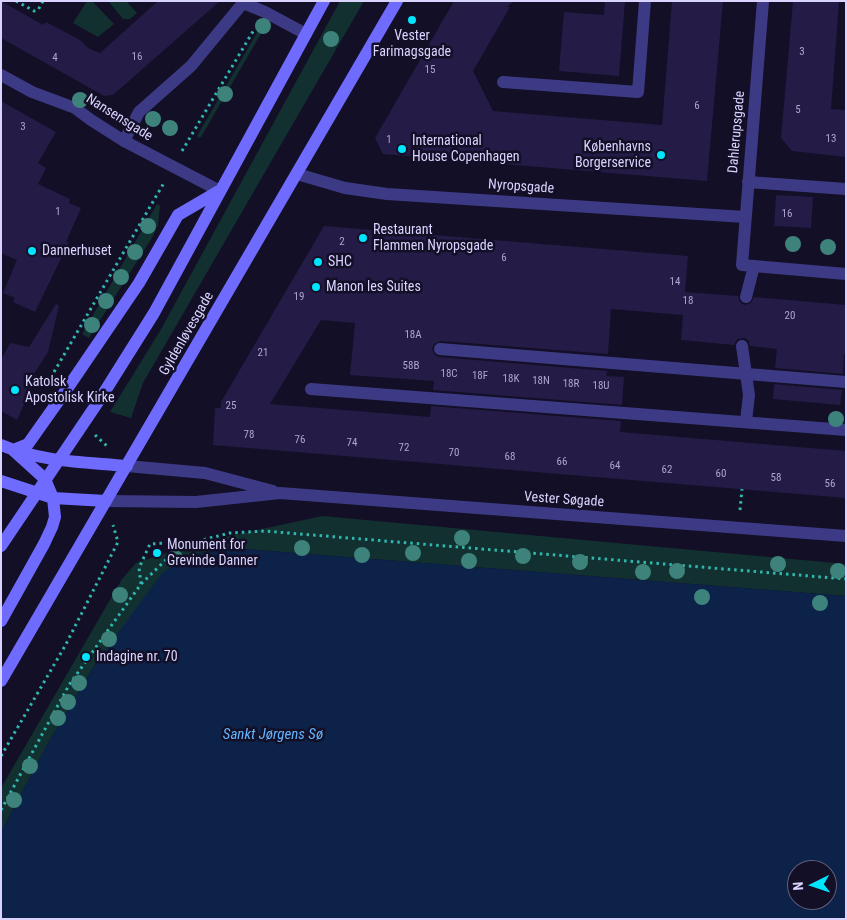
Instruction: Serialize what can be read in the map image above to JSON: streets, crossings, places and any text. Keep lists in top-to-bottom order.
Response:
{
  "streets": {
    "street": [
      "Nansensgade",
      "Dahlerupsgade",
      "Nyropsgade",
      "Gyldenløvesgade",
      "Vester Søgade"
    ]
  },
  "crossings": [
    ["Dahlerupsgade", "Nyropsgade"],
    ["Nyropsgade", "Gyldenløvesgade"],
    ["Gyldenløvesgade", "Vester Søgade"]
  ],
  "water": ["Sankt Jørgens Sø"],
  "places": [
    "Vester Farimagsgade",
    "International House Copenhagen",
    "Københavns Borgerservice",
    "Restaurant Flammen Nyropsgade",
    "Dannerhuset",
    "SHC",
    "Manon les Suites",
    "Katolsk Apostolisk Kirke",
    "Monument for Grevinde Danner",
    "Indagine nr. 70"
  ],
  "house_numbers": [
    "3",
    "16",
    "4",
    "15",
    "6",
    "5",
    "3",
    "13",
    "1",
    "1",
    "16",
    "2",
    "6",
    "14",
    "19",
    "18",
    "20",
    "18A",
    "21",
    "58B",
    "18C",
    "18F",
    "18K",
    "18N",
    "18R",
    "18U",
    "25",
    "78",
    "76",
    "74",
    "72",
    "70",
    "68",
    "66",
    "64",
    "62",
    "60",
    "58",
    "56"
  ],
  "north": "left"
}
